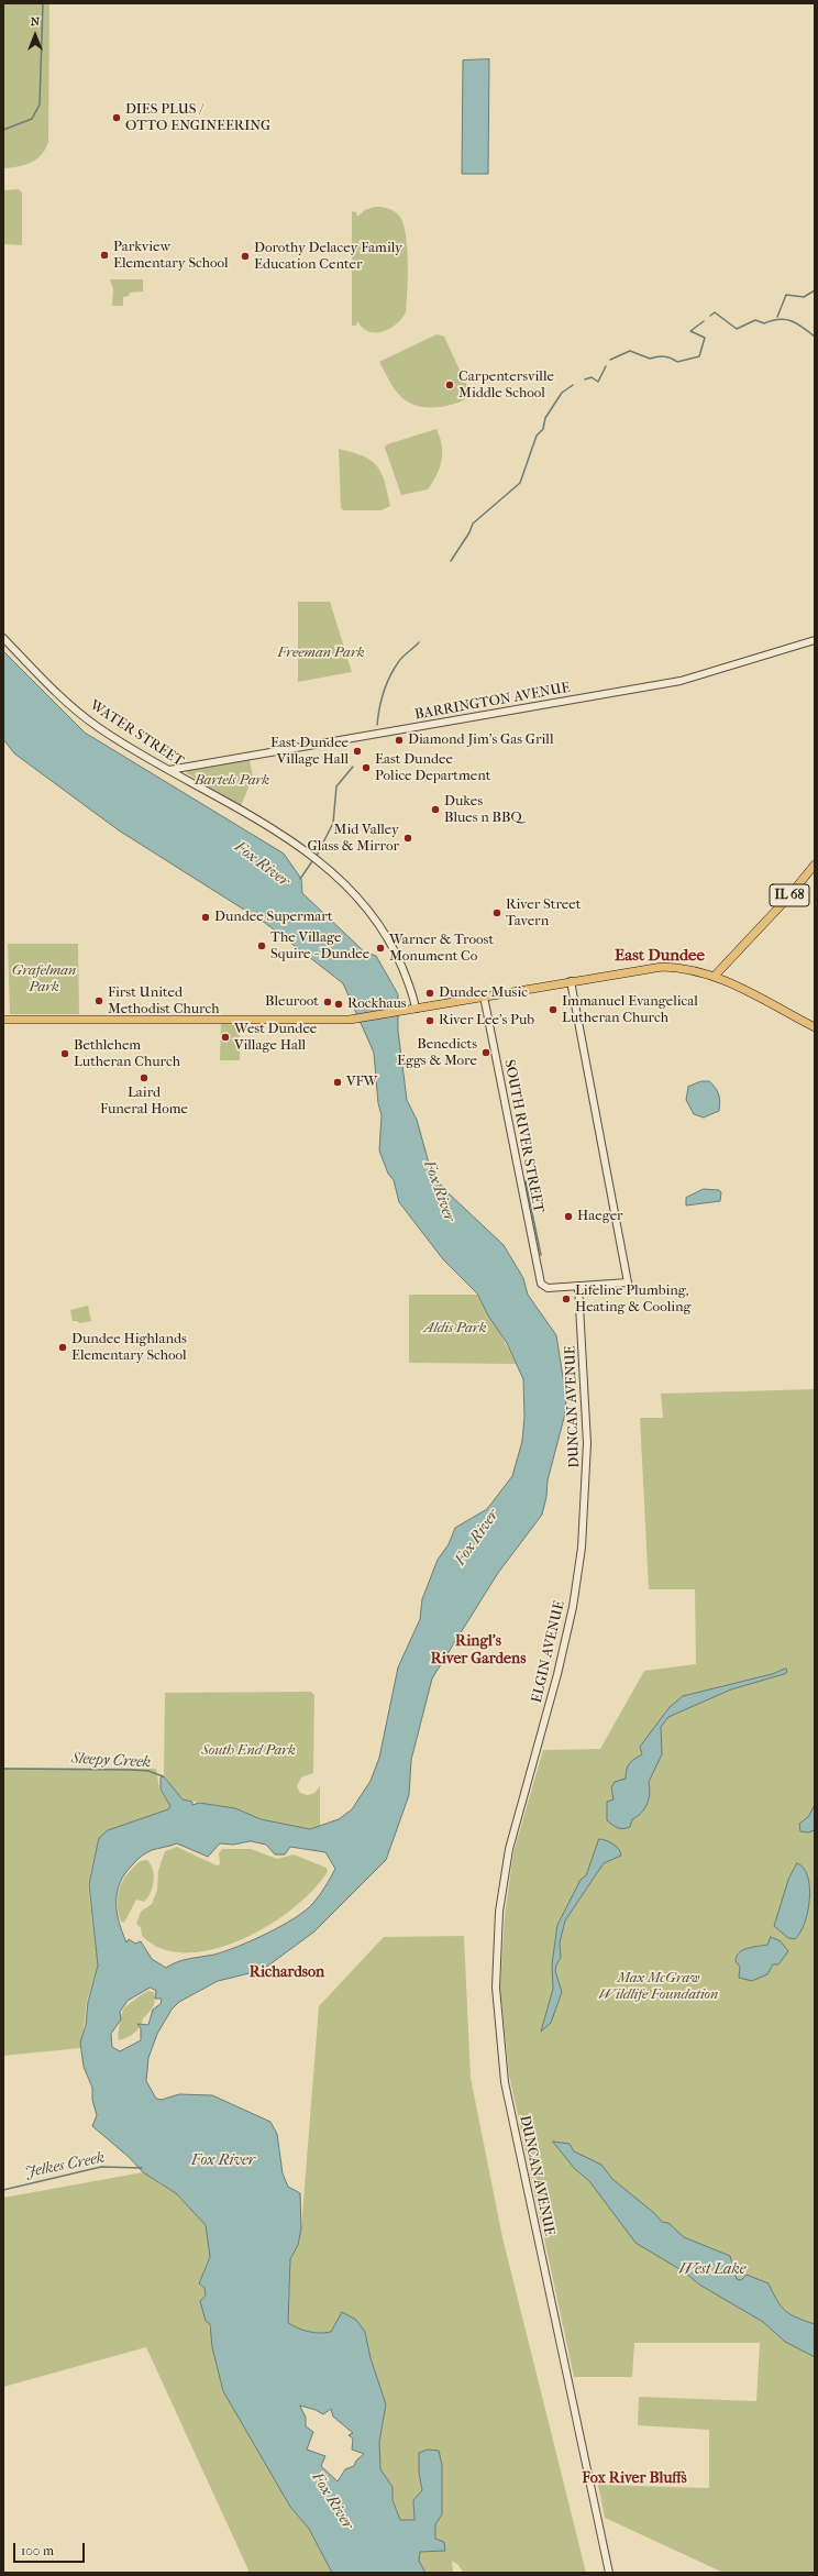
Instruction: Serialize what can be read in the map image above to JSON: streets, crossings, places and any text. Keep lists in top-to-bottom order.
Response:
{
  "streets": {
    "main road": ["IL 68"],
    "street": [
      "BARRINGTON AVENUE",
      "WATER STREET",
      "SOUTH RIVER STREET",
      "DUNCAN AVENUE",
      "ELGIN AVENUE"
    ]
  },
  "crossings": [
    ["BARRINGTON AVENUE", "WATER STREET"],
    ["SOUTH RIVER STREET", "DUNCAN AVENUE"],
    ["DUNCAN AVENUE", "ELGIN AVENUE"]
  ],
  "districts": [
    "East Dundee",
    "Ringl's River Gardens",
    "Richardson",
    "Fox River Bluffs"
  ],
  "water": [
    "Fox River",
    "Sleepy Creek",
    "Jelkes Creek",
    "West Lake"
  ],
  "parks": [
    "Freeman Park",
    "Bartels Park",
    "Grafelman Park",
    "Aldis Park",
    "South End Park",
    "Max McGraw Wildlife Foundation"
  ],
  "places": [
    "DIES PLUS / OTTO ENGINEERING",
    "Parkview Elementary School",
    "Dorothy Delacey Family Education Center",
    "Carpentersville Middle School",
    "Diamond Jim's Gas Grill",
    "East Dundee Village Hall",
    "East Dundee Police Department",
    "Dukes Blues n BBQ",
    "Mid Valley Glass & Mirror",
    "River Street Tavern",
    "Dundee Supermart",
    "The Village Squire - Dundee",
    "Warner & Troost Monument Co",
    "Dundee Music",
    "First United Methodist Church",
    "Bleuroot",
    "Rockhaus",
    "Immanuel Evangelical Lutheran Church",
    "River Lee's Pub",
    "West Dundee Village Hall",
    "Benedicts Eggs & More",
    "Bethlehem Lutheran Church",
    "Laird Funeral Home",
    "VFW",
    "Haeger",
    "Lifeline Plumbing, Heating & Cooling",
    "Dundee Highlands Elementary School"
  ],
  "scale_bar": "100 m",
  "north": "top"
}
